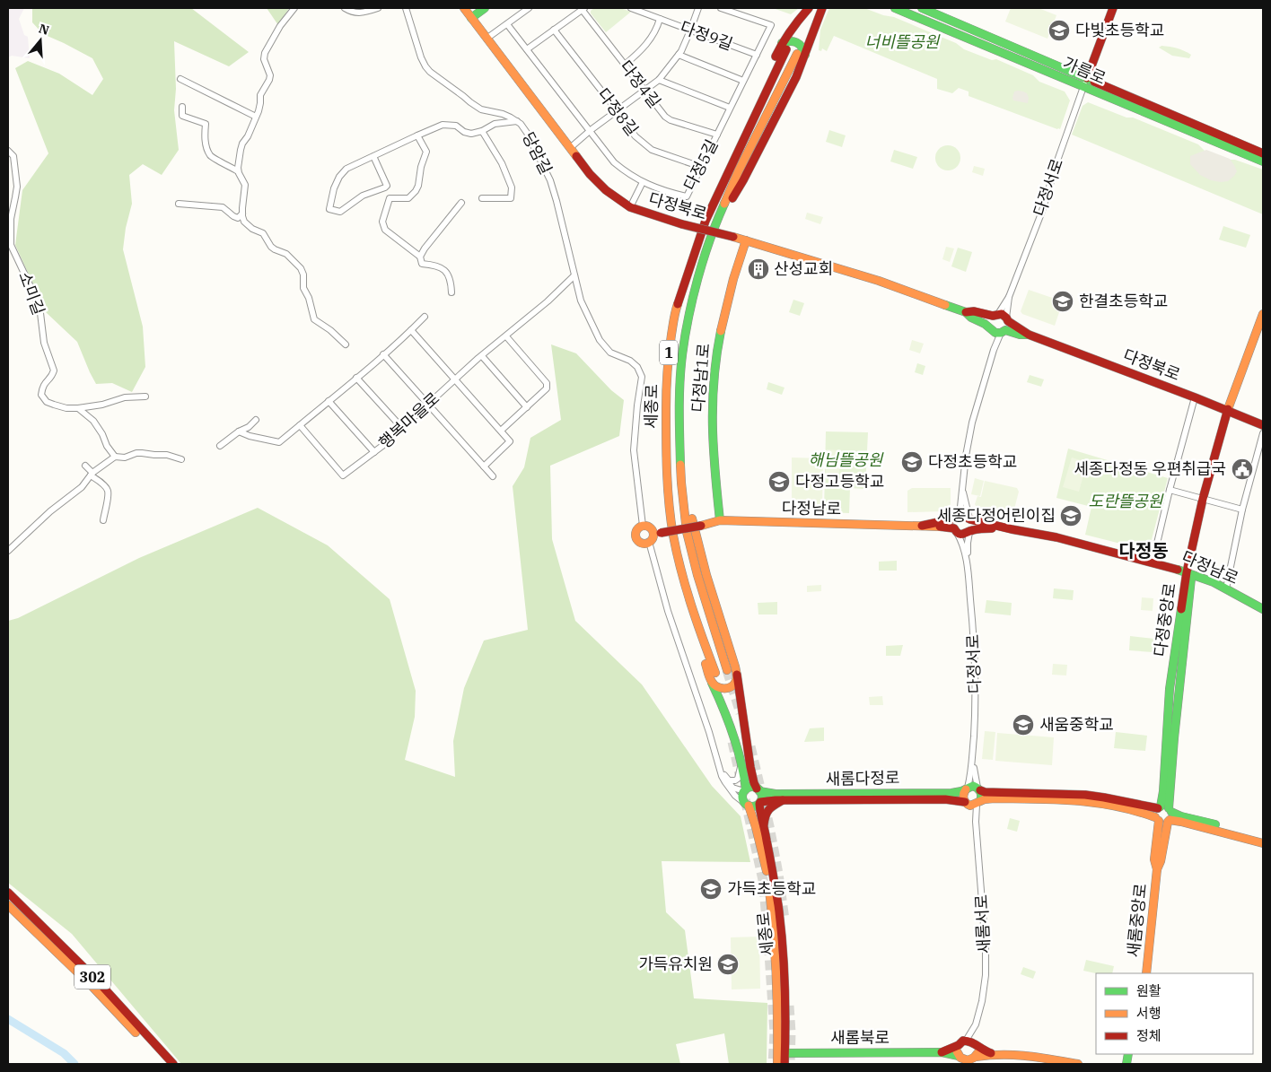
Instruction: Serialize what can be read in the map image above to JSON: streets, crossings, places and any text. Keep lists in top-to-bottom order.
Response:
{
  "streets": {
    "main road": [
      "가름로",
      "다정북로",
      "1",
      "다정남1로",
      "세종로",
      "다정남로",
      "다정중앙로",
      "새롬다정로",
      "새롬중앙로",
      "302",
      "새롬북로"
    ],
    "street": [
      "다정9길",
      "다정4길",
      "다정8길",
      "당암길",
      "다정5길",
      "다정서로",
      "소미길",
      "행복마을로",
      "새롬서로"
    ]
  },
  "crossings": [
    ["다정9길", "다정5길"],
    ["가름로", "다정서로"],
    ["다정4길", "다정5길"],
    ["다정8길", "다정5길"],
    ["당암길", "행복마을로"],
    ["당암길", "다정남로"],
    ["다정북로", "다정남1로"],
    ["다정북로", "다정중앙로"],
    ["다정남1로", "다정남로"],
    ["세종로", "새롬다정로"],
    ["세종로", "새롬북로"],
    ["다정남로", "다정중앙로"],
    ["다정중앙로", "새롬다정로"],
    ["다정중앙로", "새롬중앙로"],
    ["새롬다정로", "새롬중앙로"],
    ["새롬다정로", "새롬서로"],
    ["새롬서로", "새롬북로"]
  ],
  "districts": ["다정동"],
  "parks": ["너비뜰공원", "해님뜰공원", "도란뜰공원"],
  "places": {
    "school or university": [
      "다빛초등학교",
      "한결초등학교",
      "다정초등학교",
      "다정고등학교",
      "세종다정어린이집",
      "새움중학교",
      "가득초등학교",
      "가득유치원"
    ],
    "building": ["산성교회"],
    "public building": ["세종다정동 우편취급국"]
  },
  "legend": ["원활", "서행", "정체"],
  "north": "top"
}
